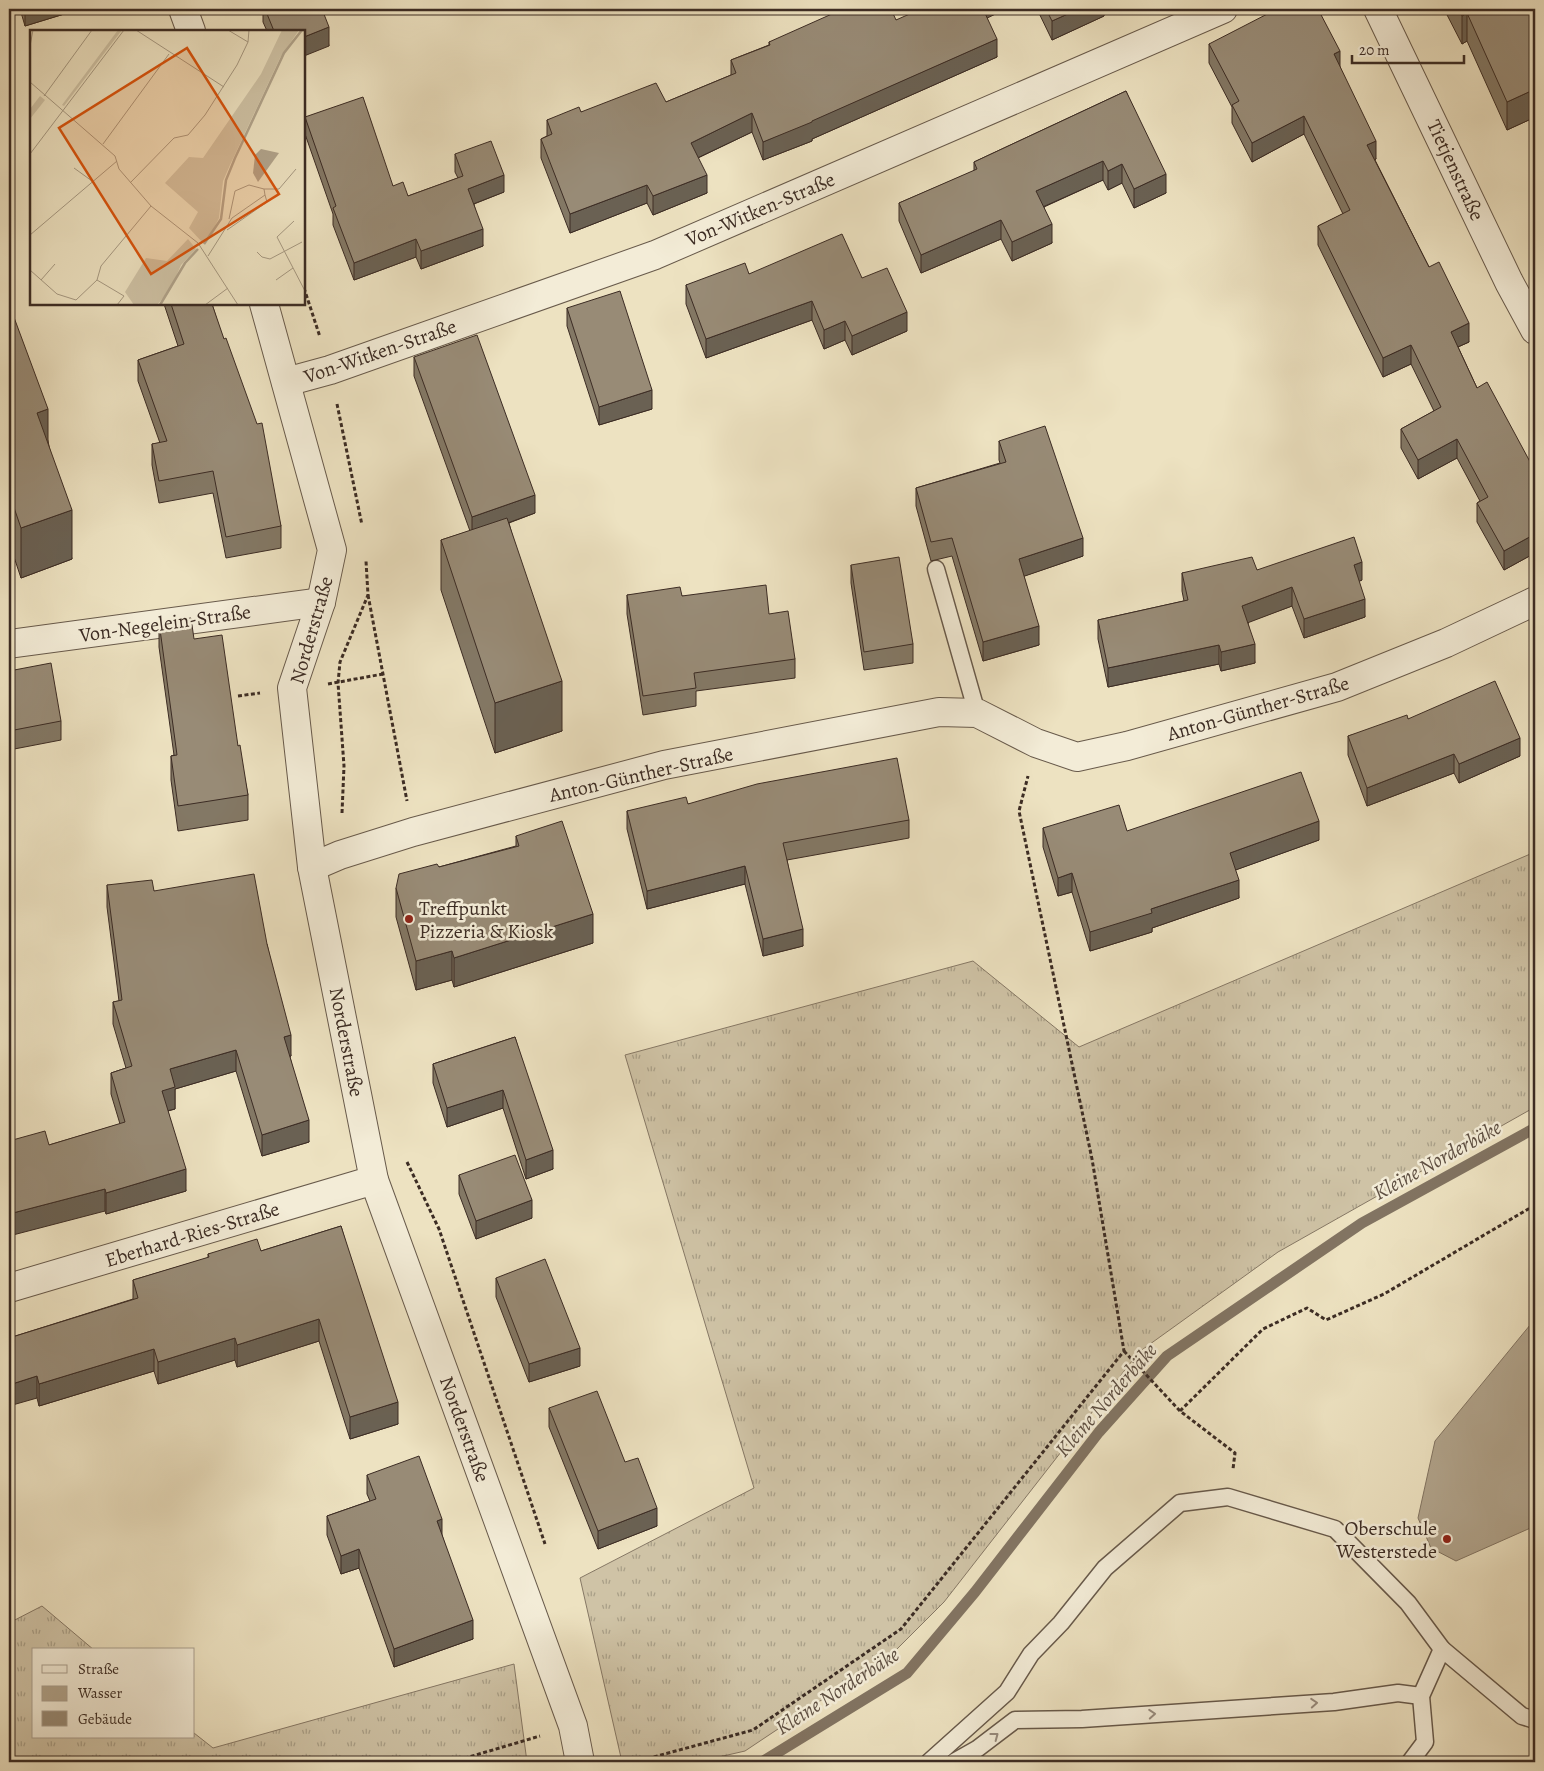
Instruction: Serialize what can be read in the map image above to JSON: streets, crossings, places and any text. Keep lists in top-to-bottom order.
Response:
{
  "streets": {
    "street": [
      "Tietjenstraße",
      "Von-Witken-Straße",
      "Von-Negelein-Straße",
      "Norderstraße",
      "Anton-Günther-Straße",
      "Eberhard-Ries-Straße"
    ]
  },
  "crossings": [
    ["Von-Witken-Straße", "Norderstraße"],
    ["Von-Negelein-Straße", "Norderstraße"],
    ["Norderstraße", "Anton-Günther-Straße"],
    ["Norderstraße", "Eberhard-Ries-Straße"]
  ],
  "water": ["Kleine Norderbäke"],
  "places": ["Treffpunkt Pizzeria & Kiosk", "Oberschule Westerstede"],
  "legend": ["Straße", "Wasser", "Gebäude"],
  "scale_bar": "20 m"
}
